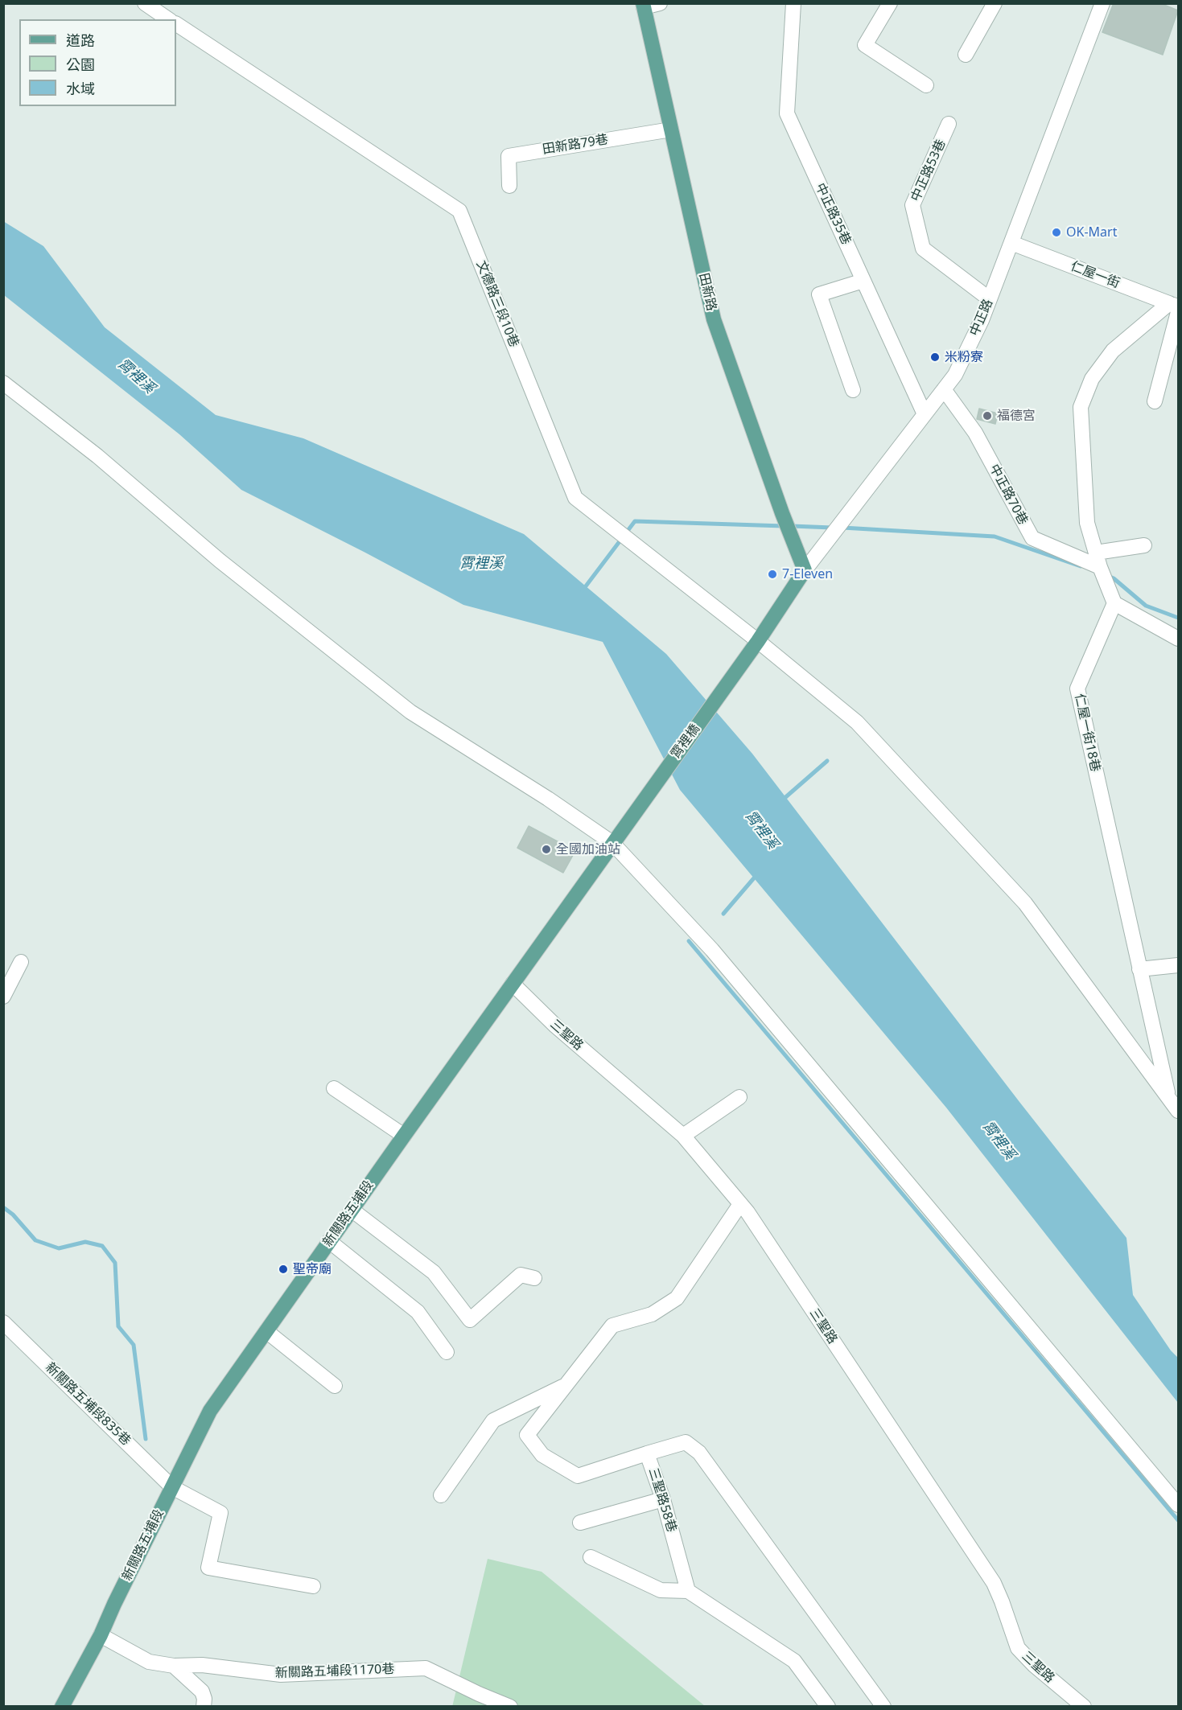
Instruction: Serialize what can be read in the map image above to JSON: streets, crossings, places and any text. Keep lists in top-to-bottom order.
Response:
{
  "streets": {
    "main road": [
      "田新路",
      "中正路",
      "霄裡橋",
      "新關路五埔段"
    ],
    "street": [
      "田新路79巷",
      "中正路53巷",
      "中正路35巷",
      "仁屋一街",
      "文德路三段10巷",
      "中正路70巷",
      "仁屋一街18巷",
      "三聖路",
      "新關路五埔段835巷",
      "三聖路58巷",
      "新關路五埔段1170巷"
    ]
  },
  "crossings": [
    ["田新路79巷", "田新路"],
    ["中正路53巷", "中正路"],
    ["中正路35巷", "中正路"],
    ["仁屋一街", "中正路"],
    ["田新路", "中正路"],
    ["文德路三段10巷", "中正路"],
    ["文德路三段10巷", "仁屋一街18巷"],
    ["文德路三段10巷", "霄裡橋"],
    ["中正路", "中正路70巷"],
    ["中正路", "霄裡橋"],
    ["霄裡橋", "新關路五埔段"],
    ["三聖路", "新關路五埔段"],
    ["三聖路", "三聖路58巷"],
    ["新關路五埔段", "新關路五埔段835巷"],
    ["新關路五埔段", "新關路五埔段1170巷"]
  ],
  "water": ["霄裡溪"],
  "places": [
    "OK-Mart",
    "米粉寮",
    "福德宮",
    "7-Eleven",
    "全國加油站",
    "聖帝廟"
  ],
  "legend": ["道路", "公園", "水域"]
}
